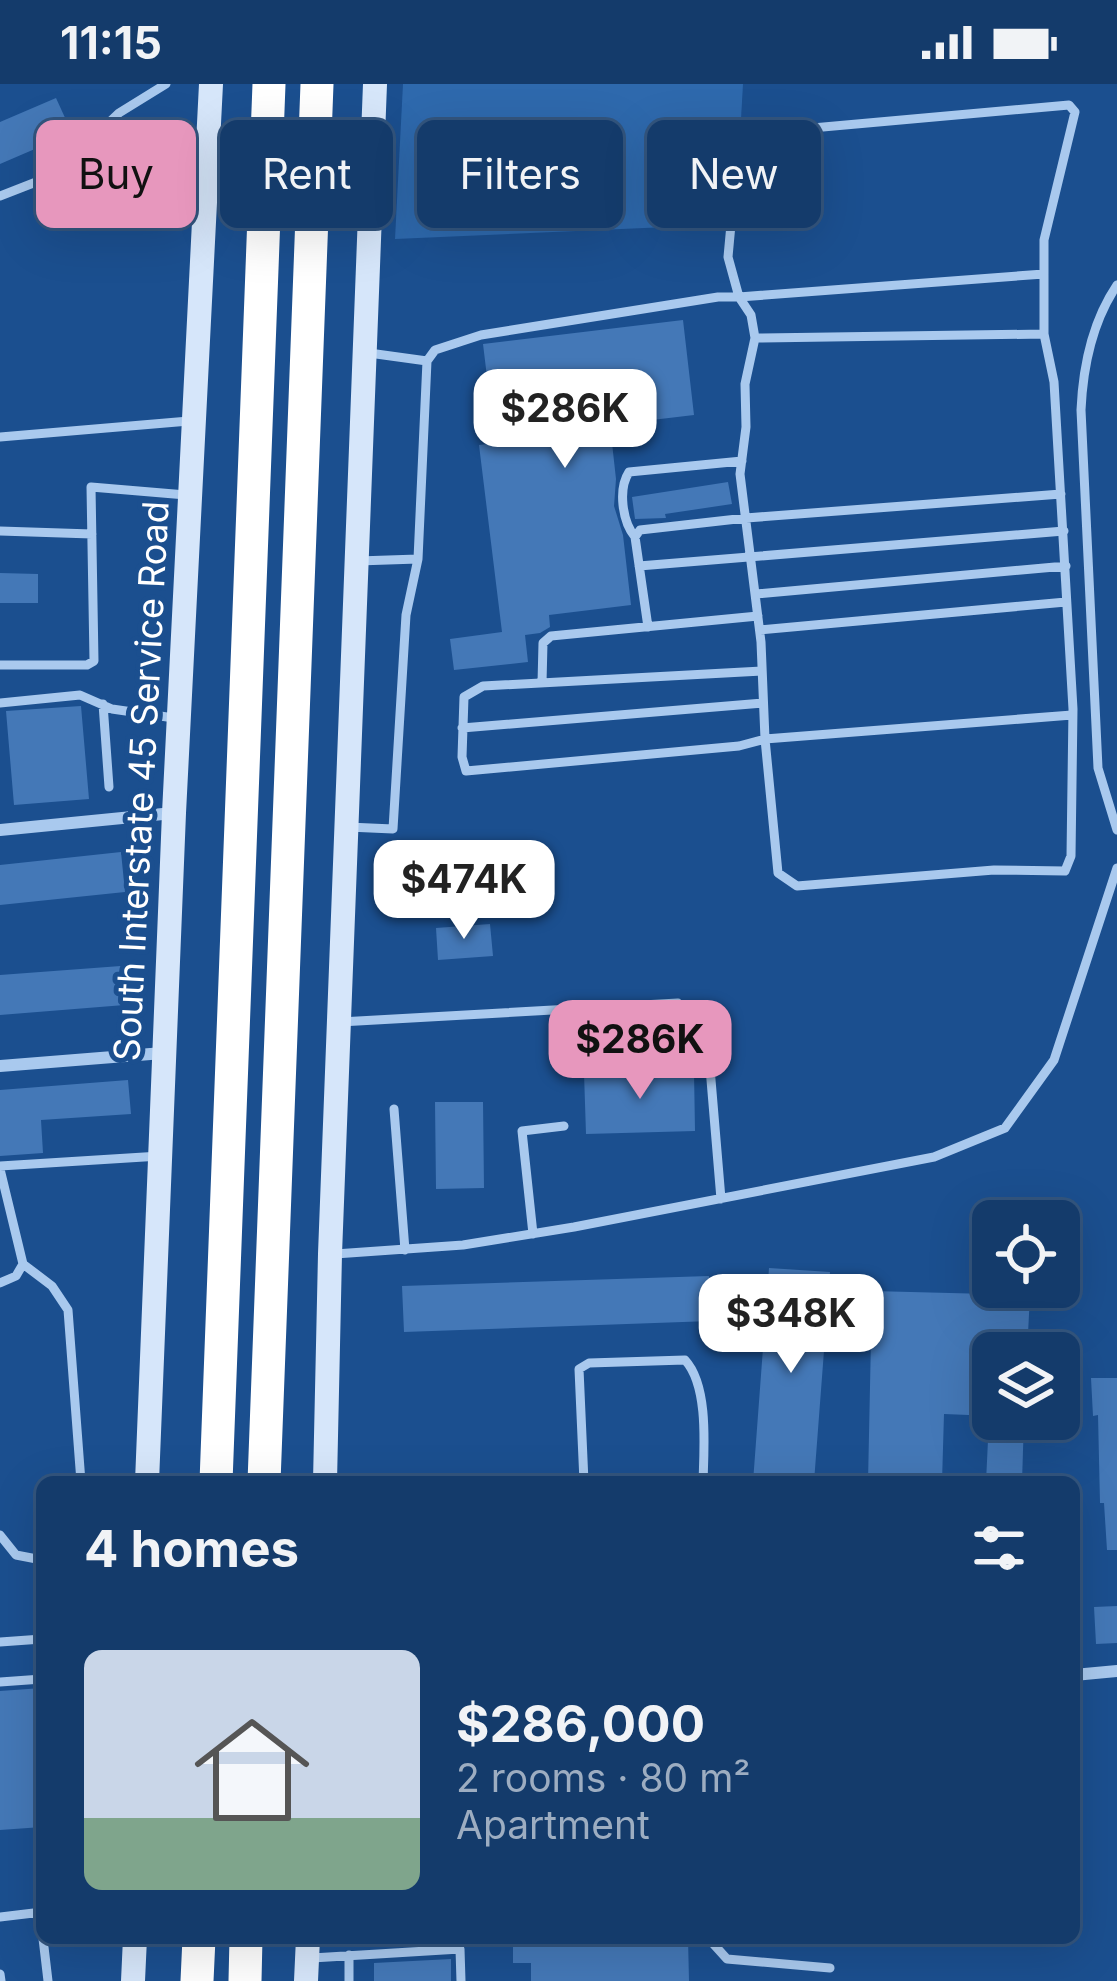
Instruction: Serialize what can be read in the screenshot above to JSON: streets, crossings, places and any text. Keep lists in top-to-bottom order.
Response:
{
  "streets": {
    "main road": ["South Interstate 45 Service Road"]
  },
  "page": {
    "status": "11:15",
    "chip": [
      "Buy",
      "Rent",
      "Filters",
      "New"
    ],
    "price": [
      "$286K",
      "$474K",
      "$286K",
      "$348K"
    ],
    "heading": "4 homes",
    "list": [
      {
        "name": "$286,000",
        "note": "2 rooms · 80 m² · Apartment"
      }
    ]
  }
}
